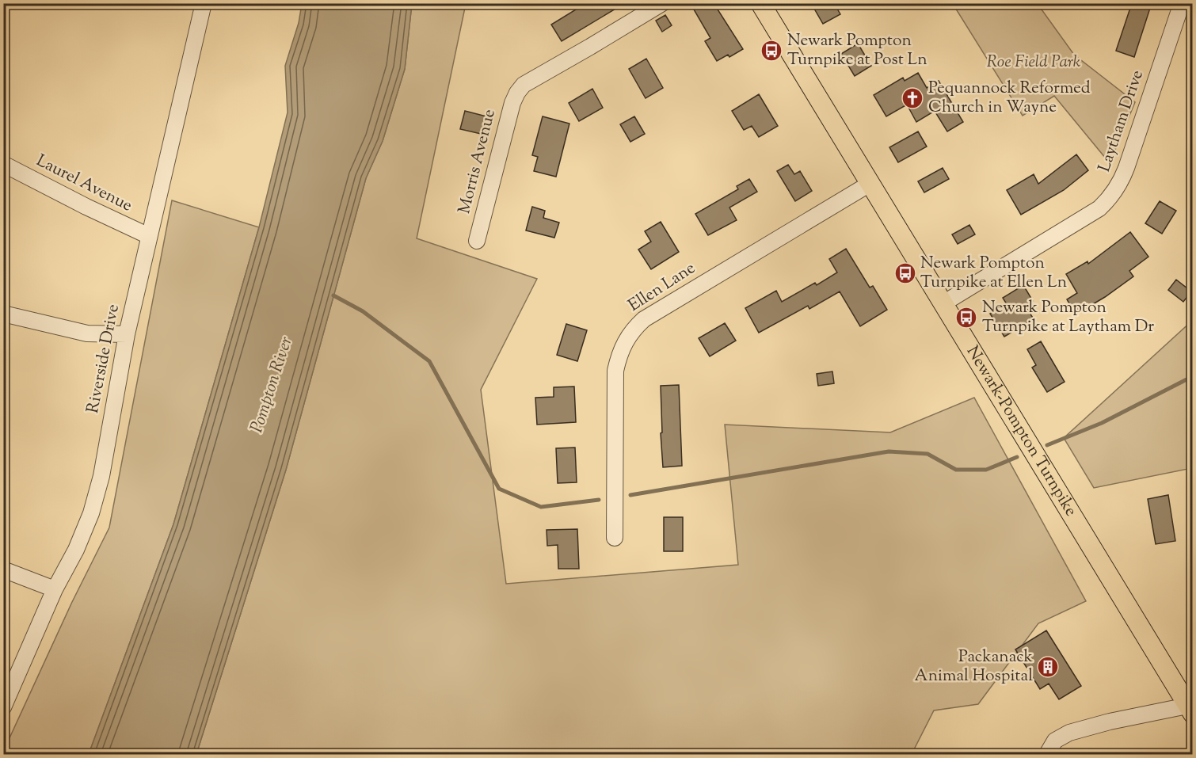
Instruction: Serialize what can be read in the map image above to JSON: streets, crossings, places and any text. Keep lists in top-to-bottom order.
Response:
{
  "streets": {
    "main road": ["Newark-Pompton Turnpike"],
    "street": [
      "Laytham Drive",
      "Morris Avenue",
      "Laurel Avenue",
      "Ellen Lane",
      "Riverside Drive"
    ]
  },
  "crossings": [
    ["Laytham Drive", "Newark-Pompton Turnpike"],
    ["Laurel Avenue", "Riverside Drive"],
    ["Ellen Lane", "Newark-Pompton Turnpike"]
  ],
  "water": ["Pompton River"],
  "parks": ["Roe Field Park"],
  "places": {
    "bus stop": ["Newark Pompton Turnpike at Post Ln", "Newark Pompton Turnpike at Ellen Ln", "Newark Pompton Turnpike at Laytham Dr"],
    "church": ["Pequannock Reformed Church in Wayne"],
    "building": ["Packanack Animal Hospital"]
  }
}
